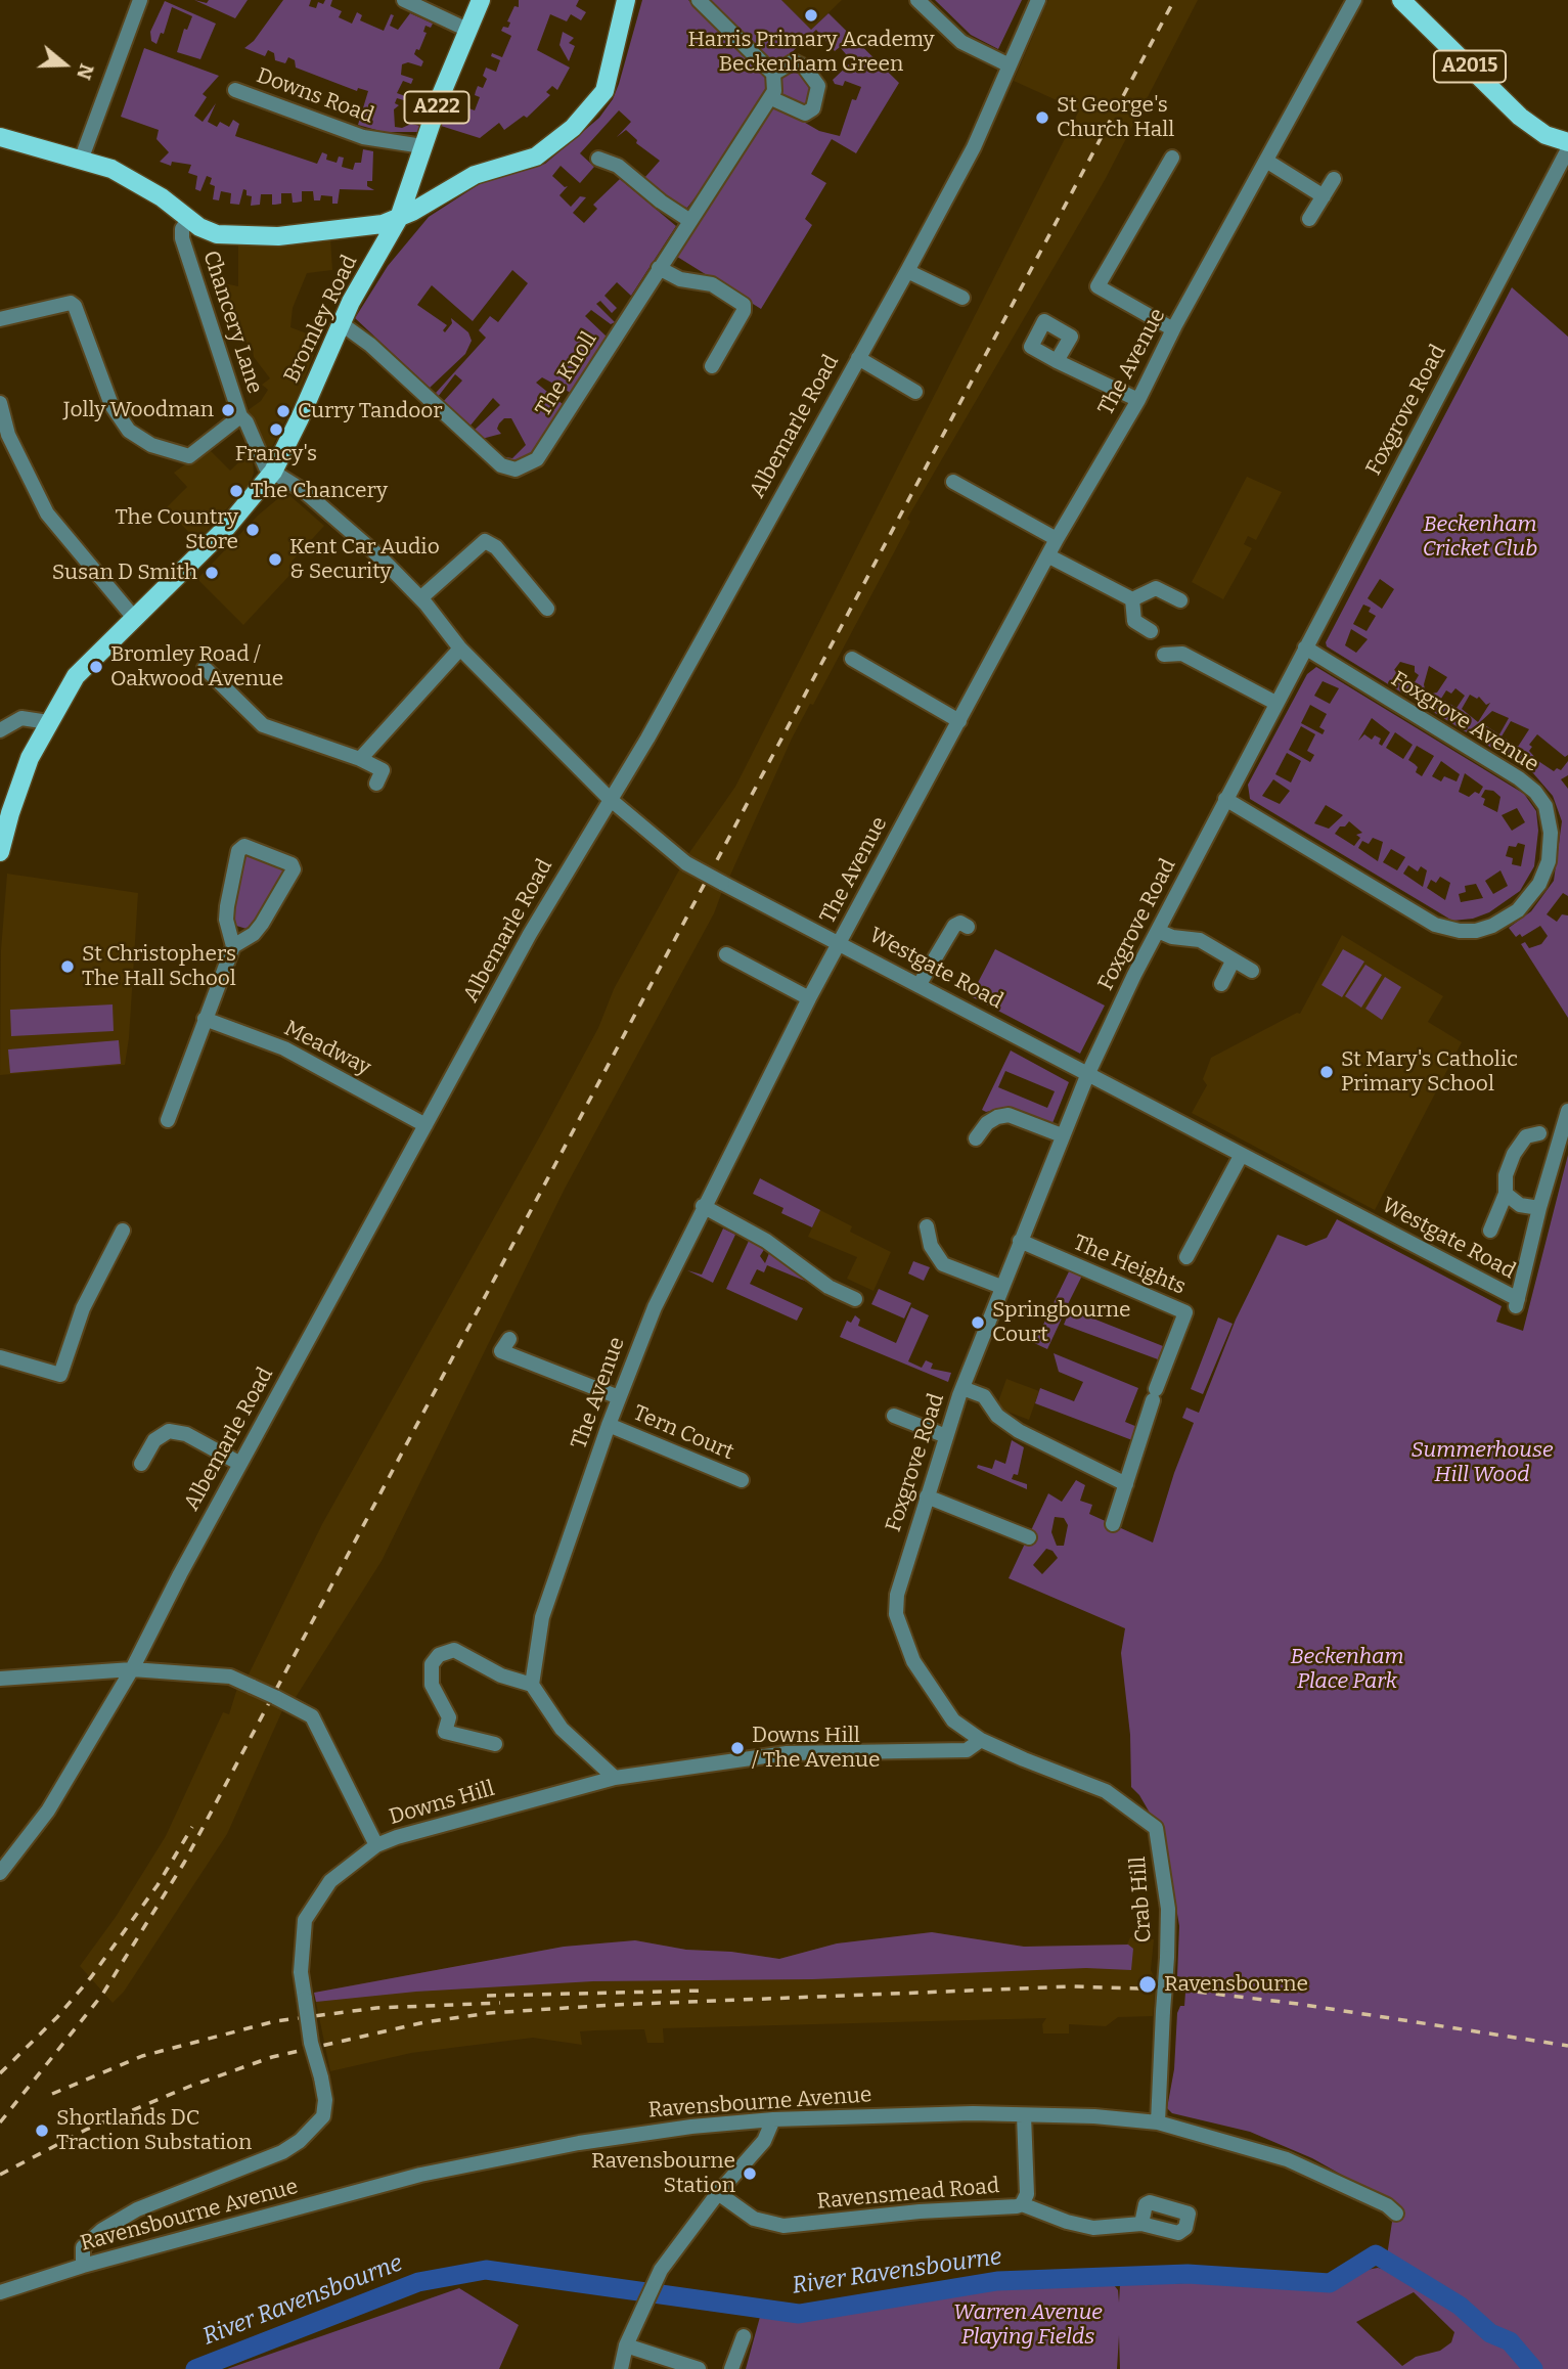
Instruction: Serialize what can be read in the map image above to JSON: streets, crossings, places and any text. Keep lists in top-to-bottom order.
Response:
{
  "streets": {
    "main road": ["A2015", "A222", "Bromley Road"],
    "street": [
      "Downs Road",
      "Chancery Lane",
      "The Avenue",
      "The Knoll",
      "Foxgrove Road",
      "Albemarle Road",
      "Foxgrove Avenue",
      "Westgate Road",
      "Meadway",
      "The Heights",
      "Tern Court",
      "Downs Hill",
      "Crab Hill",
      "Ravensbourne Avenue",
      "Ravensmead Road"
    ]
  },
  "crossings": [
    ["A2015", "Foxgrove Road"],
    ["Downs Road", "A222"],
    ["A222", "Bromley Road"],
    ["Bromley Road", "Chancery Lane"],
    ["Bromley Road", "The Knoll"],
    ["Bromley Road", "Westgate Road"],
    ["Chancery Lane", "Westgate Road"],
    ["The Avenue", "Westgate Road"],
    ["The Avenue", "Tern Court"],
    ["Foxgrove Road", "Foxgrove Avenue"],
    ["Foxgrove Road", "Westgate Road"],
    ["Foxgrove Road", "The Heights"],
    ["Foxgrove Road", "Downs Hill"],
    ["Foxgrove Road", "Crab Hill"],
    ["Albemarle Road", "Westgate Road"],
    ["Albemarle Road", "Meadway"],
    ["Downs Hill", "Crab Hill"],
    ["Downs Hill", "Ravensbourne Avenue"],
    ["Crab Hill", "Ravensbourne Avenue"],
    ["Ravensbourne Avenue", "Ravensmead Road"]
  ],
  "water": ["River Ravensbourne"],
  "parks": [
    "Beckenham Cricket Club",
    "Summerhouse Hill Wood",
    "Beckenham Place Park",
    "Warren Avenue Playing Fields"
  ],
  "places": [
    "Harris Primary Academy Beckenham Green",
    "St George's Church Hall",
    "Jolly Woodman",
    "Curry Tandoor",
    "Francy's",
    "The Chancery",
    "The Country Store",
    "Kent Car Audio & Security",
    "Susan D Smith",
    "Bromley Road / Oakwood Avenue",
    "St Christophers The Hall School",
    "St Mary's Catholic Primary School",
    "Springbourne Court",
    "Downs Hill / The Avenue",
    "Ravensbourne",
    "Shortlands DC Traction Substation",
    "Ravensbourne Station"
  ],
  "north": "right"
}
